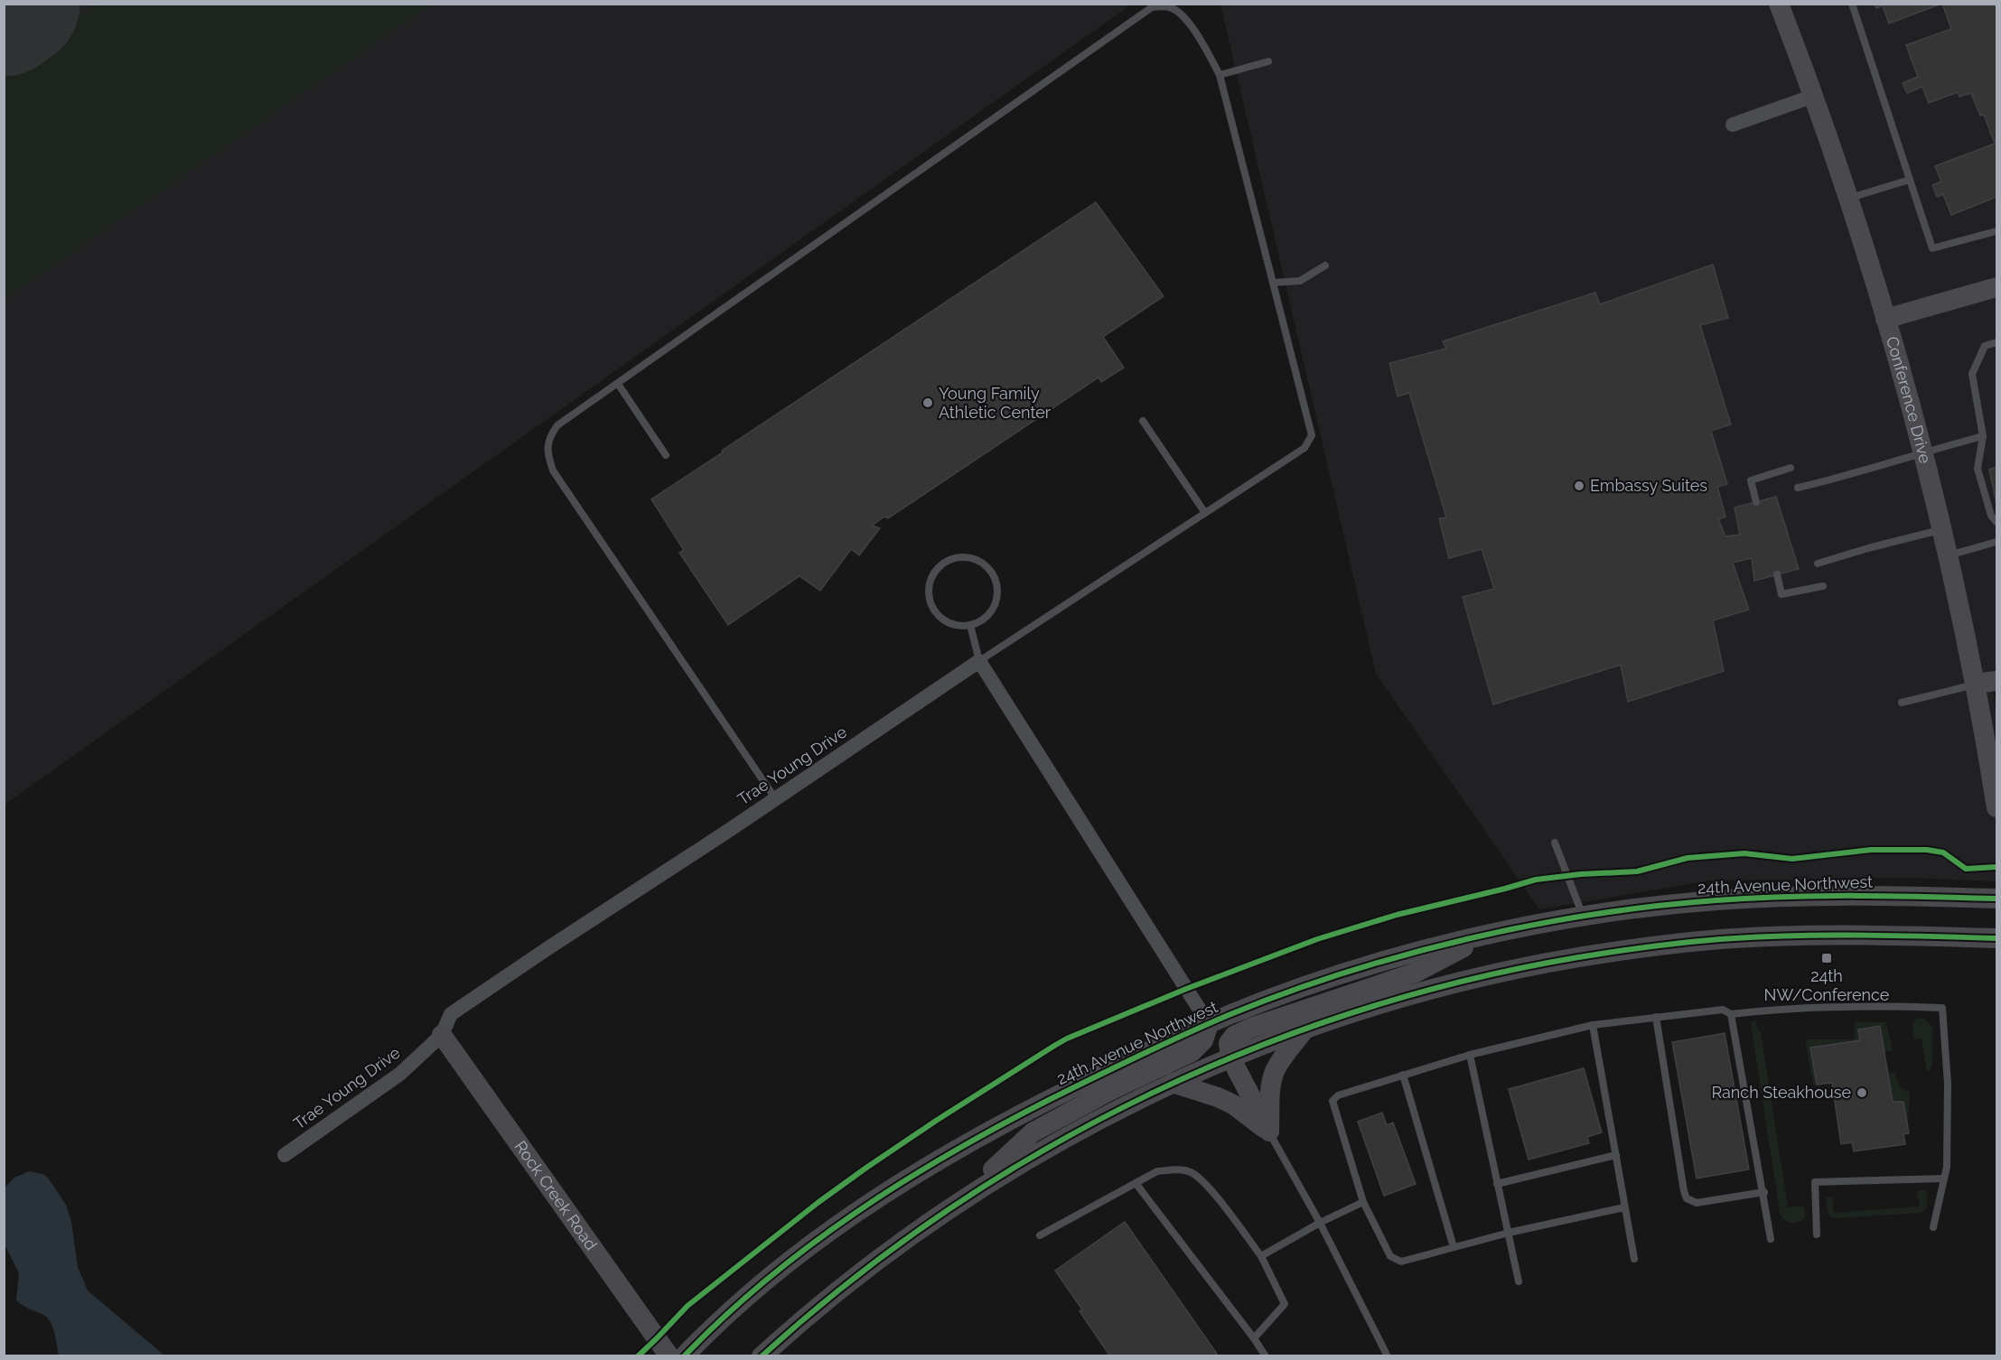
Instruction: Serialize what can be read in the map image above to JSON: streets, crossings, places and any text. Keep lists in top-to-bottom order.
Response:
{
  "streets": {
    "main road": ["Conference Drive", "24th Avenue Northwest", "Rock Creek Road"],
    "street": ["Trae Young Drive"]
  },
  "crossings": [
    ["Trae Young Drive", "Rock Creek Road"]
  ],
  "places": {
    "other": ["Young Family Athletic Center", "Embassy Suites", "Ranch Steakhouse"],
    "transit": ["24th NW/Conference"]
  }
}
